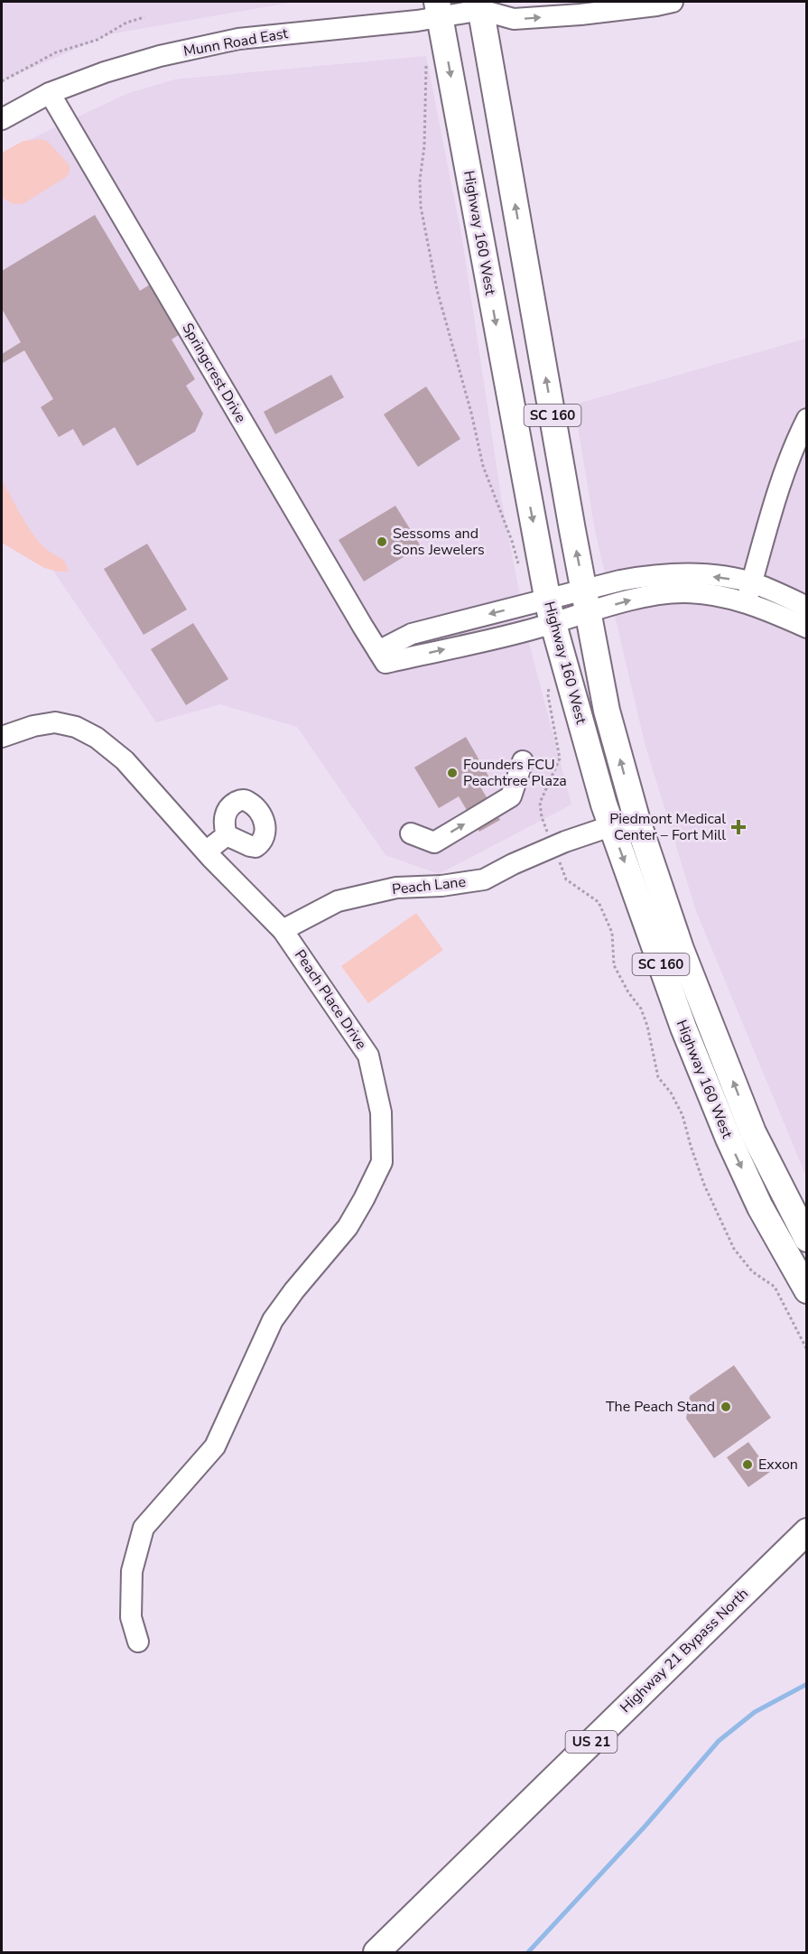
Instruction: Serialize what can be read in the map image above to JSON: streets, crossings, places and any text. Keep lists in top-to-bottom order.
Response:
{
  "streets": {
    "main road": [
      "Highway 160 West",
      "SC 160",
      "Highway 21 Bypass North",
      "US 21"
    ],
    "street": [
      "Munn Road East",
      "Springcrest Drive",
      "Peach Lane",
      "Peach Place Drive"
    ]
  },
  "crossings": [
    ["Munn Road East", "Highway 160 West"],
    ["Munn Road East", "Springcrest Drive"],
    ["Highway 160 West", "Springcrest Drive"],
    ["Highway 160 West", "Peach Lane"],
    ["Peach Lane", "Peach Place Drive"]
  ],
  "places": {
    "other": [
      "Sessoms and Sons Jewelers",
      "Founders FCU Peachtree Plaza",
      "The Peach Stand",
      "Exxon"
    ],
    "health": ["Piedmont Medical Center – Fort Mill"]
  }
}
